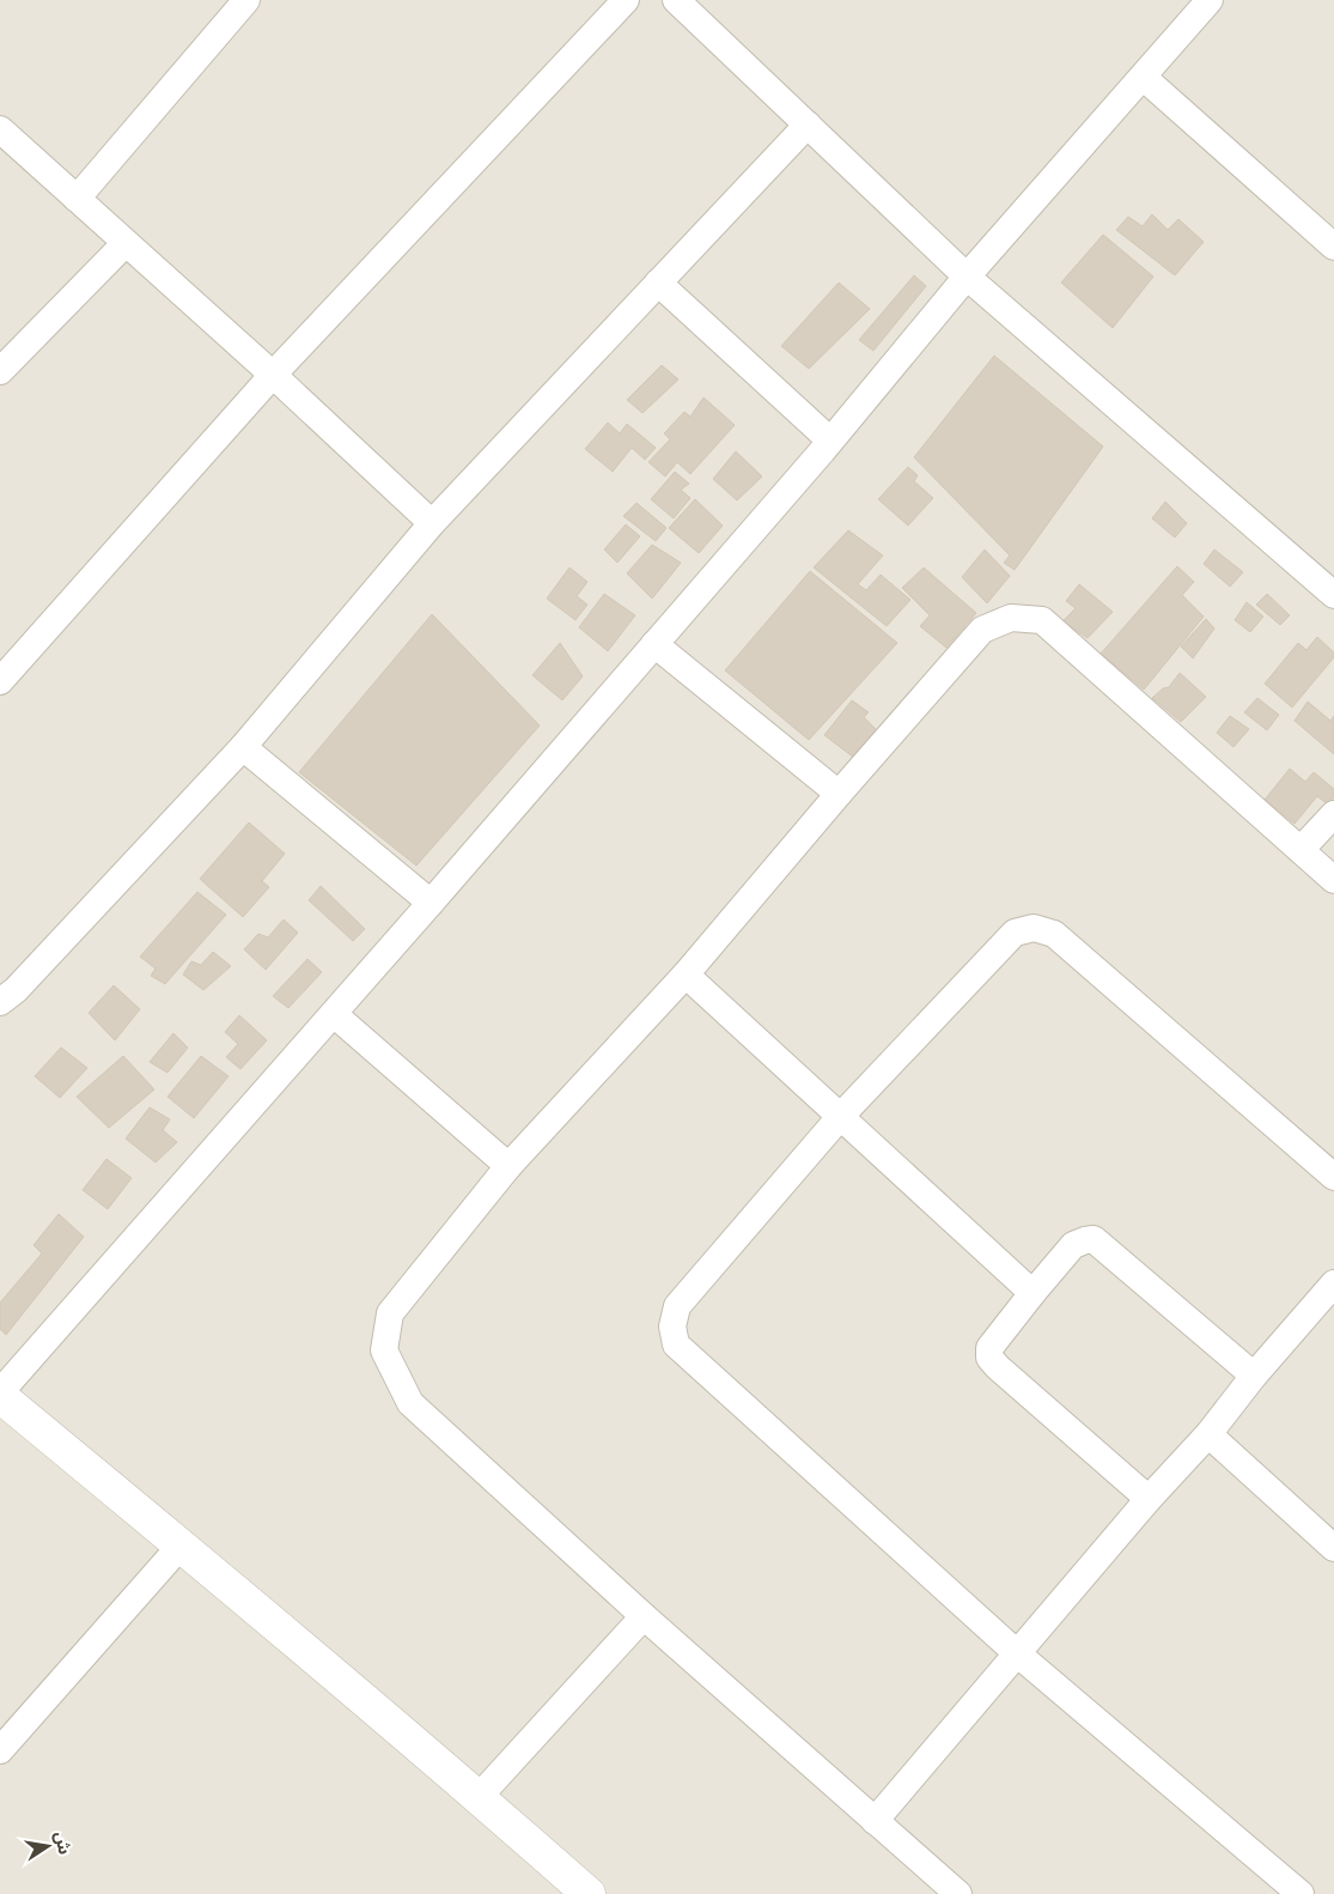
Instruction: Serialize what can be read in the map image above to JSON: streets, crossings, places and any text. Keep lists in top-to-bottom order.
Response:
{
  "north": "right"
}
